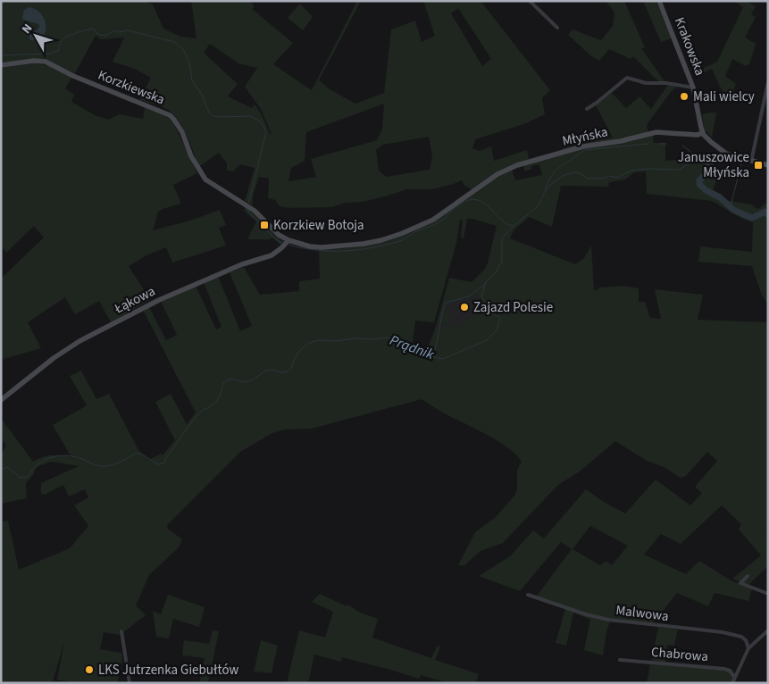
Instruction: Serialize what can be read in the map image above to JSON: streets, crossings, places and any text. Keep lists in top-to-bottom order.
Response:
{
  "streets": {
    "street": [
      "Krakowska",
      "Korzkiewska",
      "Młyńska",
      "Łąkowa",
      "Malwowa",
      "Chabrowa"
    ]
  },
  "crossings": [
    ["Krakowska", "Młyńska"],
    ["Korzkiewska", "Młyńska"],
    ["Korzkiewska", "Łąkowa"]
  ],
  "water": ["Prądnik"],
  "places": {
    "other": ["Mali wielcy", "Zajazd Polesie", "LKS Jutrzenka Giebułtów"],
    "transit": ["Januszowice Młyńska", "Korzkiew Botoja"]
  },
  "north": "top left"
}
